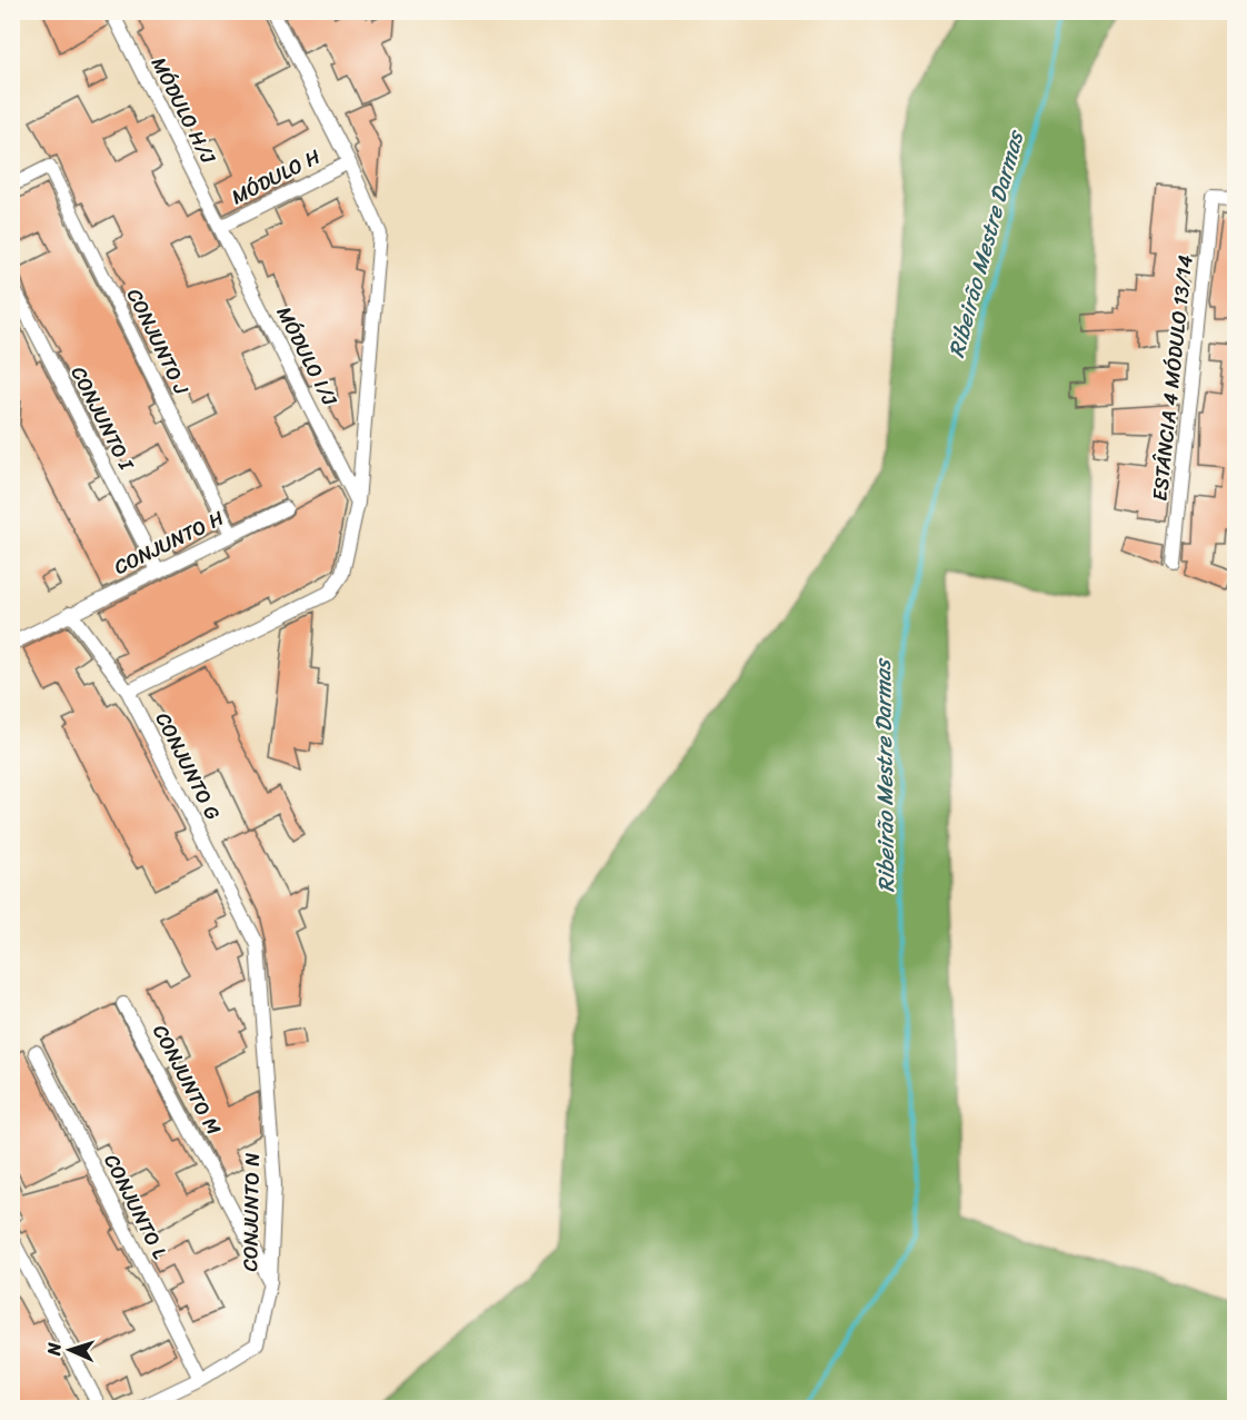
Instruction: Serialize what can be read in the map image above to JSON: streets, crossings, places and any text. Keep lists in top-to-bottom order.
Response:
{
  "streets": {
    "street": [
      "MÓDULO H/J",
      "MÓDULO H",
      "CONJUNTO J",
      "MÓDULO I/J",
      "ESTÂNCIA 4 MÓDULO 13/14",
      "CONJUNTO I",
      "CONJUNTO H",
      "CONJUNTO G",
      "CONJUNTO M",
      "CONJUNTO L",
      "CONJUNTO N"
    ]
  },
  "crossings": [
    ["MÓDULO H/J", "MÓDULO H"],
    ["MÓDULO H/J", "MÓDULO I/J"],
    ["MÓDULO H", "MÓDULO I/J"],
    ["CONJUNTO J", "CONJUNTO H"],
    ["CONJUNTO I", "CONJUNTO H"],
    ["CONJUNTO H", "CONJUNTO G"],
    ["CONJUNTO G", "CONJUNTO N"],
    ["CONJUNTO M", "CONJUNTO N"],
    ["CONJUNTO L", "CONJUNTO N"]
  ],
  "water": ["Ribeirão Mestre Darmas"],
  "north": "left"
}
